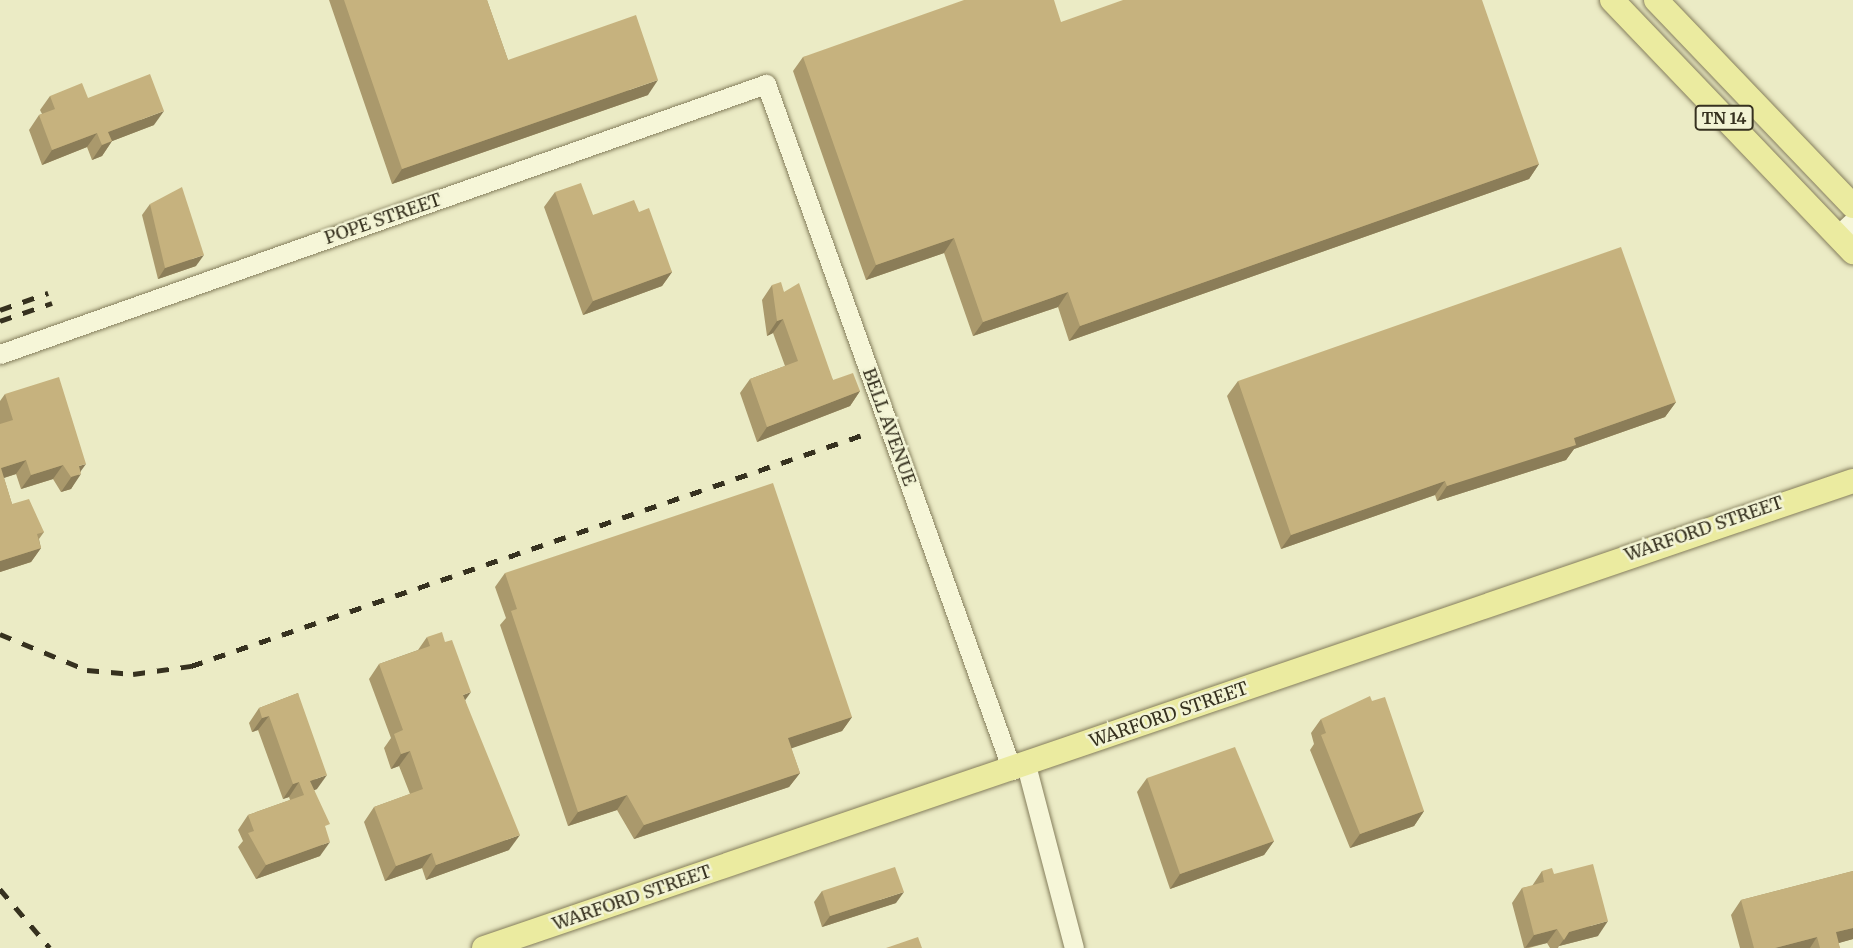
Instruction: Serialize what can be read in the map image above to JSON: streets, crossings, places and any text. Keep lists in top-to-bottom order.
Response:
{
  "streets": {
    "main road": ["TN 14", "WARFORD STREET"],
    "street": ["POPE STREET", "BELL AVENUE"]
  },
  "crossings": [
    ["POPE STREET", "BELL AVENUE"],
    ["BELL AVENUE", "WARFORD STREET"]
  ]
}
